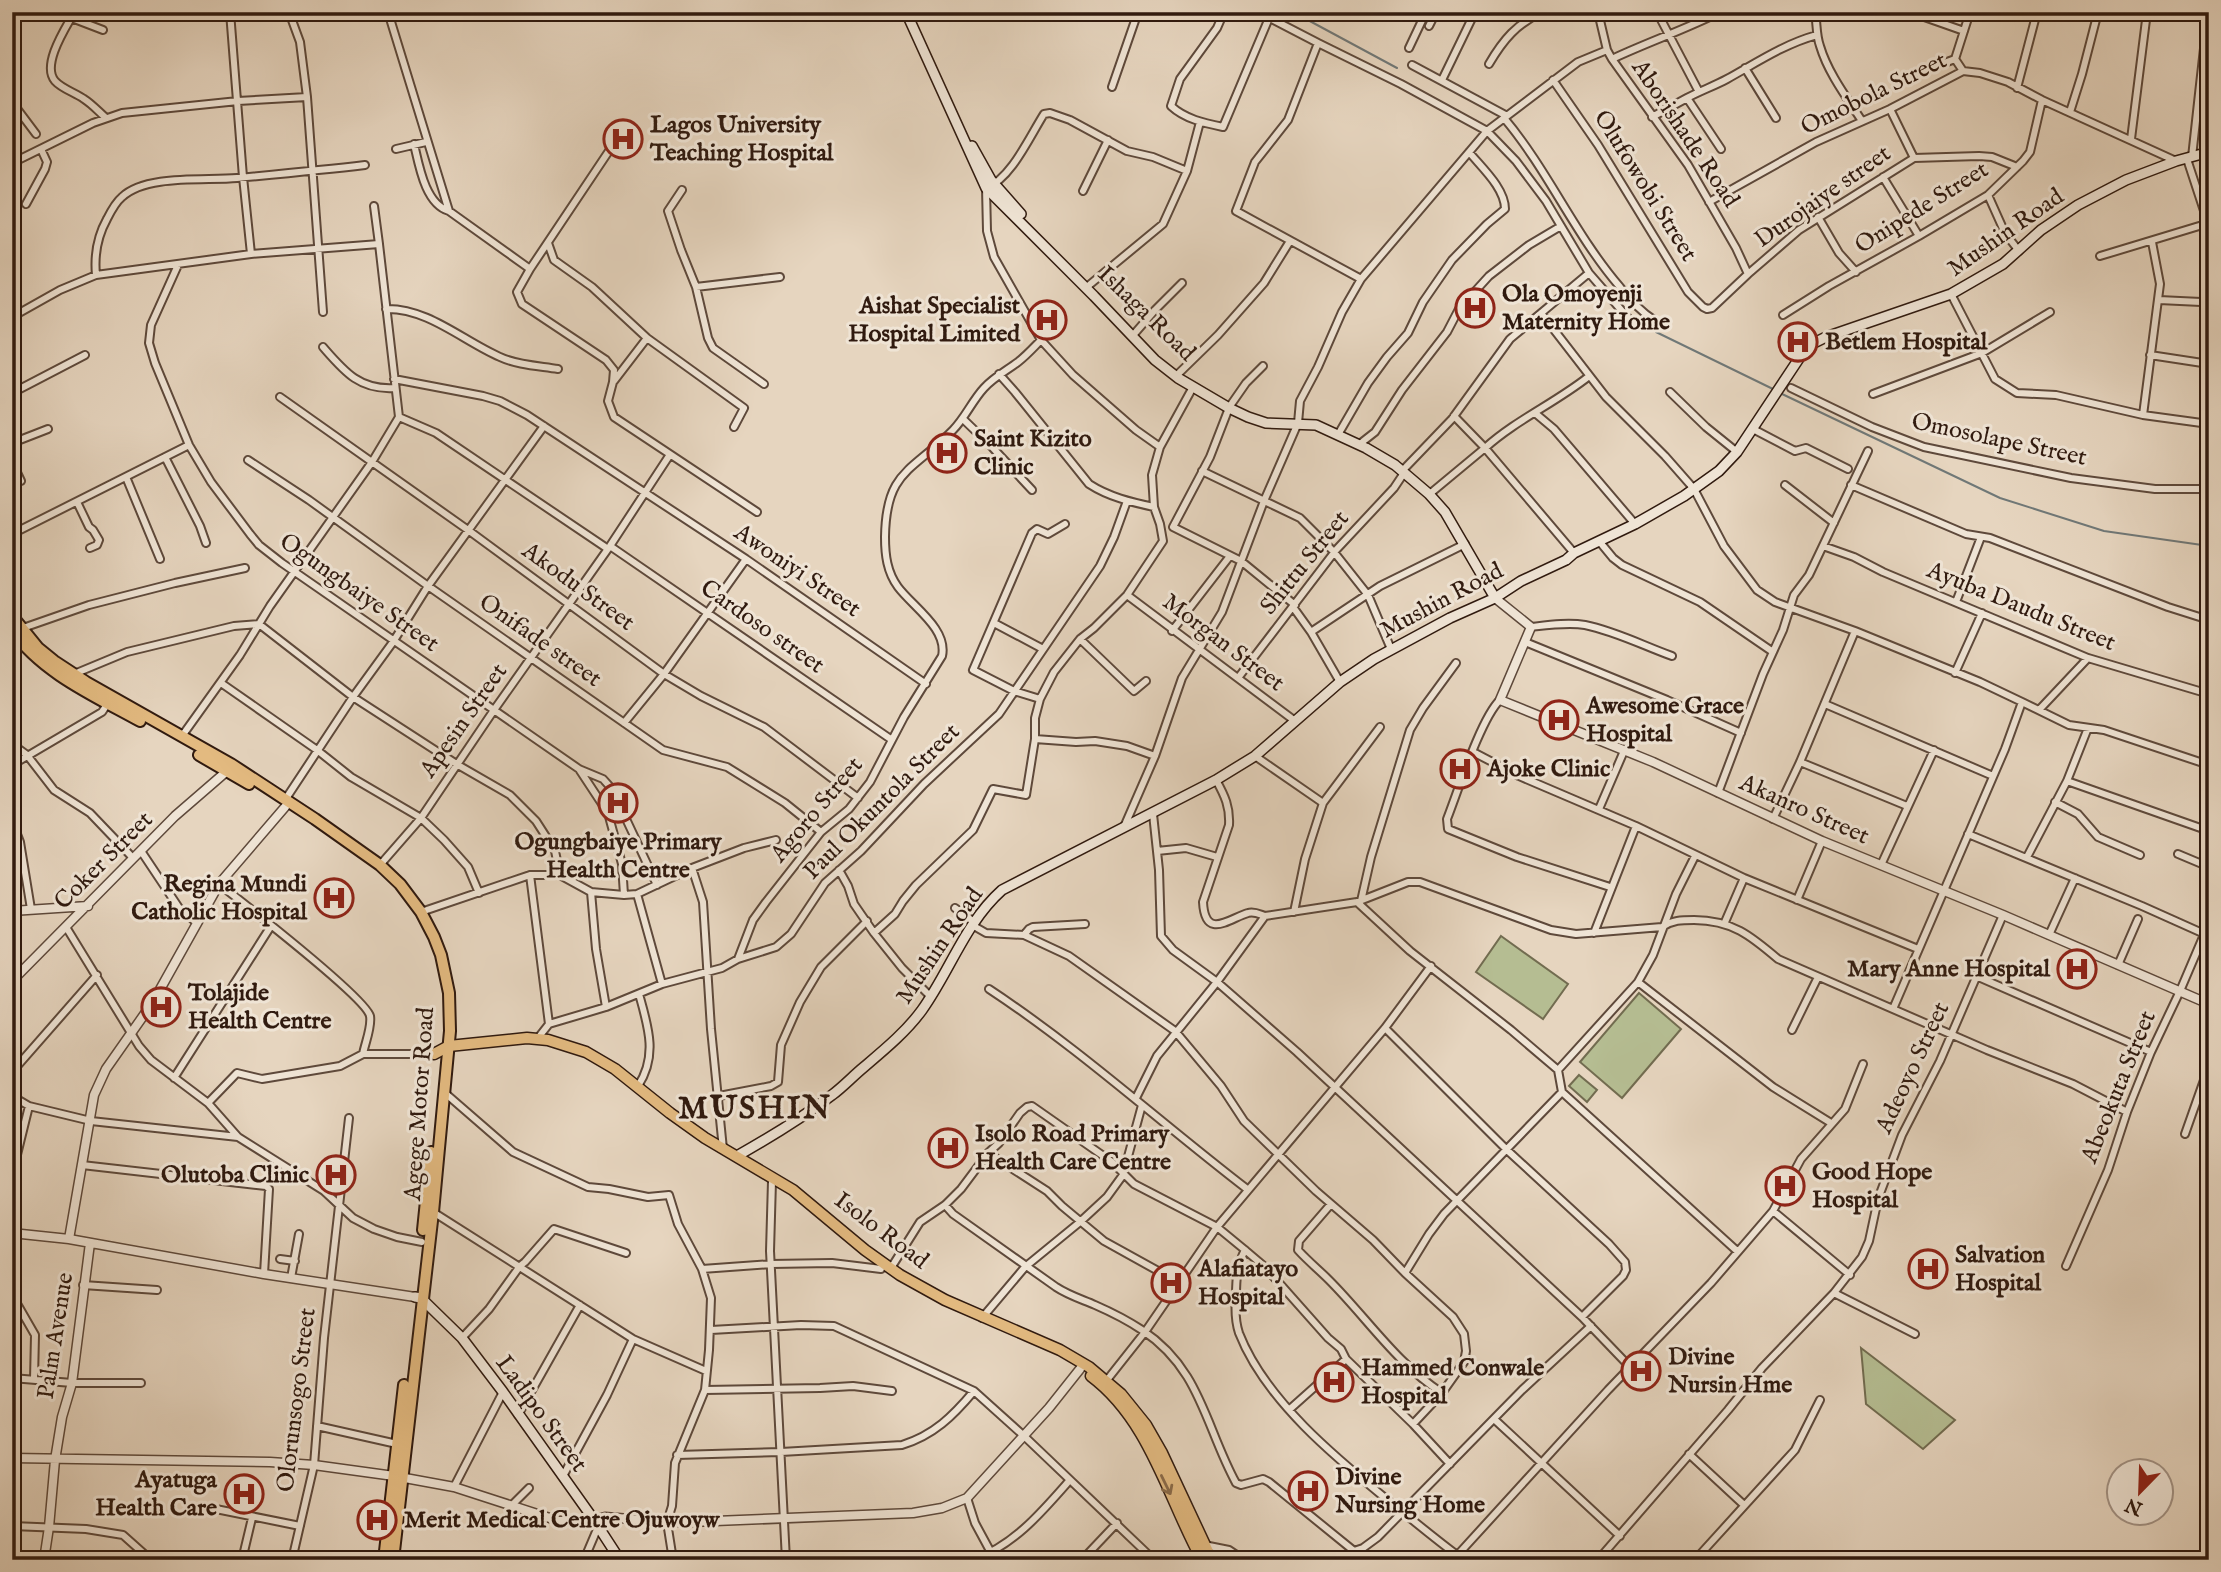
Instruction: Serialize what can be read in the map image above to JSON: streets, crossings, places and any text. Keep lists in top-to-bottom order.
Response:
{
  "streets": {
    "highway": ["Agege Motor Road"],
    "main road": [
      "Mushin Road",
      "Ishaga Road",
      "Isolo Road",
      "Ladipo Street"
    ],
    "street": [
      "Omobola Street",
      "Aborishade Road",
      "Olufowobi Street",
      "Durojaiye street",
      "Onipede Street",
      "Omosolape Street",
      "Shittu Street",
      "Awoniyi Street",
      "Akodu Street",
      "Ogungbaiye Street",
      "Ayuba Daudu Street",
      "Cardoso street",
      "Onifade street",
      "Morgan Street",
      "Apesin Street",
      "Paul Okuntola Street",
      "Agoro Street",
      "Akanro Street",
      "Coker Street",
      "Adeoyo Street",
      "Abeokuta Street",
      "Palm Avenue",
      "Olorunsogo Street"
    ]
  },
  "crossings": [
    ["Omobola Street", "Aborishade Road"],
    ["Omobola Street", "Onipede Street"],
    ["Omobola Street", "Mushin Road"],
    ["Aborishade Road", "Durojaiye street"],
    ["Olufowobi Street", "Durojaiye street"],
    ["Durojaiye street", "Onipede Street"],
    ["Mushin Road", "Ishaga Road"],
    ["Mushin Road", "Omosolape Street"],
    ["Mushin Road", "Morgan Street"],
    ["Mushin Road", "Isolo Road"],
    ["Ishaga Road", "Shittu Street"],
    ["Shittu Street", "Morgan Street"],
    ["Awoniyi Street", "Apesin Street"],
    ["Awoniyi Street", "Agoro Street"],
    ["Akodu Street", "Apesin Street"],
    ["Akodu Street", "Agoro Street"],
    ["Ogungbaiye Street", "Apesin Street"],
    ["Cardoso street", "Apesin Street"],
    ["Cardoso street", "Agoro Street"],
    ["Onifade street", "Apesin Street"],
    ["Onifade street", "Agoro Street"],
    ["Apesin Street", "Agege Motor Road"],
    ["Paul Okuntola Street", "Agoro Street"],
    ["Akanro Street", "Adeoyo Street"],
    ["Akanro Street", "Abeokuta Street"],
    ["Coker Street", "Agege Motor Road"],
    ["Agege Motor Road", "Isolo Road"],
    ["Agege Motor Road", "Ladipo Street"]
  ],
  "districts": ["MUSHIN"],
  "places": {
    "hospital": [
      "Lagos University Teaching Hospital",
      "Ola Omoyenji Maternity Home",
      "Aishat Specialist Hospital Limited",
      "Betlem Hospital",
      "Saint Kizito Clinic",
      "Awesome Grace Hospital",
      "Ajoke Clinic",
      "Ogungbaiye Primary Health Centre",
      "Regina Mundi Catholic Hospital",
      "Mary Anne Hospital",
      "Tolajide Health Centre",
      "Isolo Road Primary Health Care Centre",
      "Olutoba Clinic",
      "Good Hope Hospital",
      "Salvation Hospital",
      "Alafiatayo Hospital",
      "Divine Nursin Hme",
      "Hammed Conwale Hospital",
      "Divine Nursing Home",
      "Ayatuga Health Care",
      "Merit Medical Centre Ojuwoyw"
    ]
  },
  "north": "bottom left"
}
